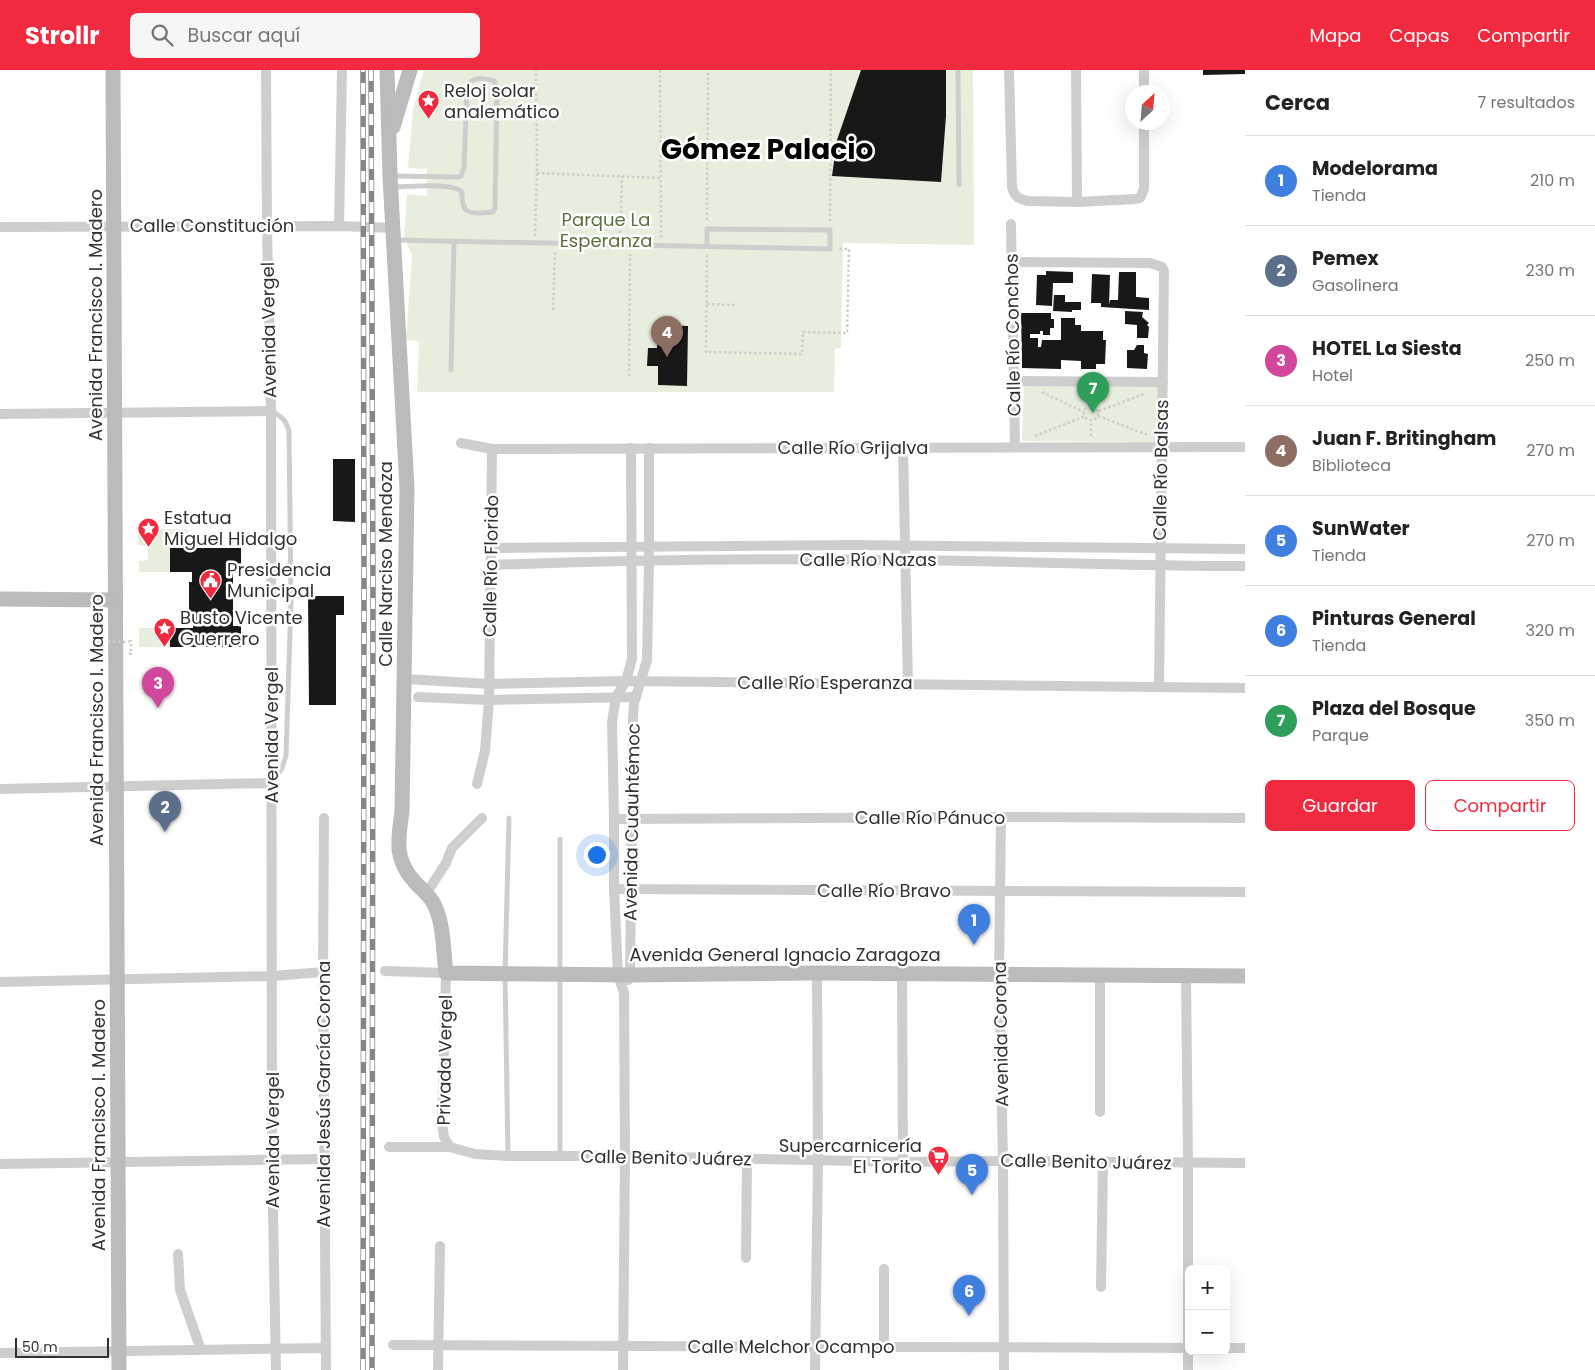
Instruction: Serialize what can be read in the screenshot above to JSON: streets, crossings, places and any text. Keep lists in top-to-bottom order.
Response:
{
  "streets": {
    "street": [
      "Calle Constitución",
      "Avenida Francisco I. Madero",
      "Avenida Vergel",
      "Calle Río Conchos",
      "Calle Río Grijalva",
      "Calle Río Balsas",
      "Calle Río Nazas",
      "Calle Narciso Mendoza",
      "Calle Río Florido",
      "Calle Río Esperanza",
      "Calle Río Pánuco",
      "Avenida Cuauhtémoc",
      "Calle Río Bravo",
      "Avenida General Ignacio Zaragoza",
      "Avenida Corona",
      "Privada Vergel",
      "Avenida Jesús García Corona",
      "Calle Benito Juárez",
      "Calle Melchor Ocampo"
    ]
  },
  "crossings": [
    ["Calle Constitución", "Avenida Francisco I. Madero"],
    ["Calle Constitución", "Avenida Vergel"],
    ["Calle Constitución", "Calle Narciso Mendoza"],
    ["Calle Río Conchos", "Calle Río Grijalva"],
    ["Calle Río Conchos", "Calle Río Balsas"],
    ["Calle Río Grijalva", "Calle Río Balsas"],
    ["Calle Río Grijalva", "Calle Río Florido"],
    ["Calle Río Grijalva", "Avenida Cuauhtémoc"],
    ["Calle Río Balsas", "Calle Río Nazas"],
    ["Calle Río Balsas", "Calle Río Esperanza"],
    ["Calle Río Nazas", "Calle Río Florido"],
    ["Calle Río Nazas", "Avenida Cuauhtémoc"],
    ["Calle Narciso Mendoza", "Calle Río Esperanza"],
    ["Calle Narciso Mendoza", "Avenida General Ignacio Zaragoza"],
    ["Calle Narciso Mendoza", "Privada Vergel"],
    ["Calle Río Florido", "Calle Río Esperanza"],
    ["Calle Río Esperanza", "Avenida Cuauhtémoc"],
    ["Calle Río Pánuco", "Avenida Cuauhtémoc"],
    ["Calle Río Pánuco", "Avenida Corona"],
    ["Avenida Cuauhtémoc", "Calle Río Bravo"],
    ["Avenida Cuauhtémoc", "Avenida General Ignacio Zaragoza"],
    ["Avenida Cuauhtémoc", "Calle Benito Juárez"],
    ["Avenida Cuauhtémoc", "Calle Melchor Ocampo"],
    ["Calle Río Bravo", "Avenida Corona"],
    ["Avenida General Ignacio Zaragoza", "Avenida Corona"],
    ["Avenida General Ignacio Zaragoza", "Privada Vergel"],
    ["Avenida Corona", "Calle Benito Juárez"],
    ["Avenida Corona", "Calle Melchor Ocampo"],
    ["Privada Vergel", "Calle Benito Juárez"]
  ],
  "districts": ["Gómez Palacio"],
  "parks": ["Parque La Esperanza"],
  "places": {
    "place": ["Reloj solar analemático", "Estatua Miguel Hidalgo", "Busto Vicente Guerrero"],
    "public building": ["Presidencia Municipal"],
    "supermarket": ["Supercarnicería El Torito"]
  },
  "scale_bar": "50 m",
  "north": "top right",
  "page": {
    "header": "Strollr",
    "search": "Buscar aquí",
    "nav": ["Mapa", "Capas", "Compartir"],
    "heading": ["Cerca", "7 resultados"],
    "list": [
      {
        "mark": "1",
        "name": "Modelorama",
        "note": "Tienda",
        "value": "210 m"
      },
      {
        "mark": "2",
        "name": "Pemex",
        "note": "Gasolinera",
        "value": "230 m"
      },
      {
        "mark": "3",
        "name": "HOTEL La Siesta",
        "note": "Hotel",
        "value": "250 m"
      },
      {
        "mark": "4",
        "name": "Juan F. Britingham",
        "note": "Biblioteca",
        "value": "270 m"
      },
      {
        "mark": "5",
        "name": "SunWater",
        "note": "Tienda",
        "value": "270 m"
      },
      {
        "mark": "6",
        "name": "Pinturas General",
        "note": "Tienda",
        "value": "320 m"
      },
      {
        "mark": "7",
        "name": "Plaza del Bosque",
        "note": "Parque",
        "value": "350 m"
      }
    ],
    "pins": [
      "4",
      "7",
      "3",
      "2",
      "1",
      "5",
      "6"
    ],
    "buttons": ["Guardar", "Compartir"],
    "map_buttons": ["+", "−"],
    "scale": "50 m"
  }
}
